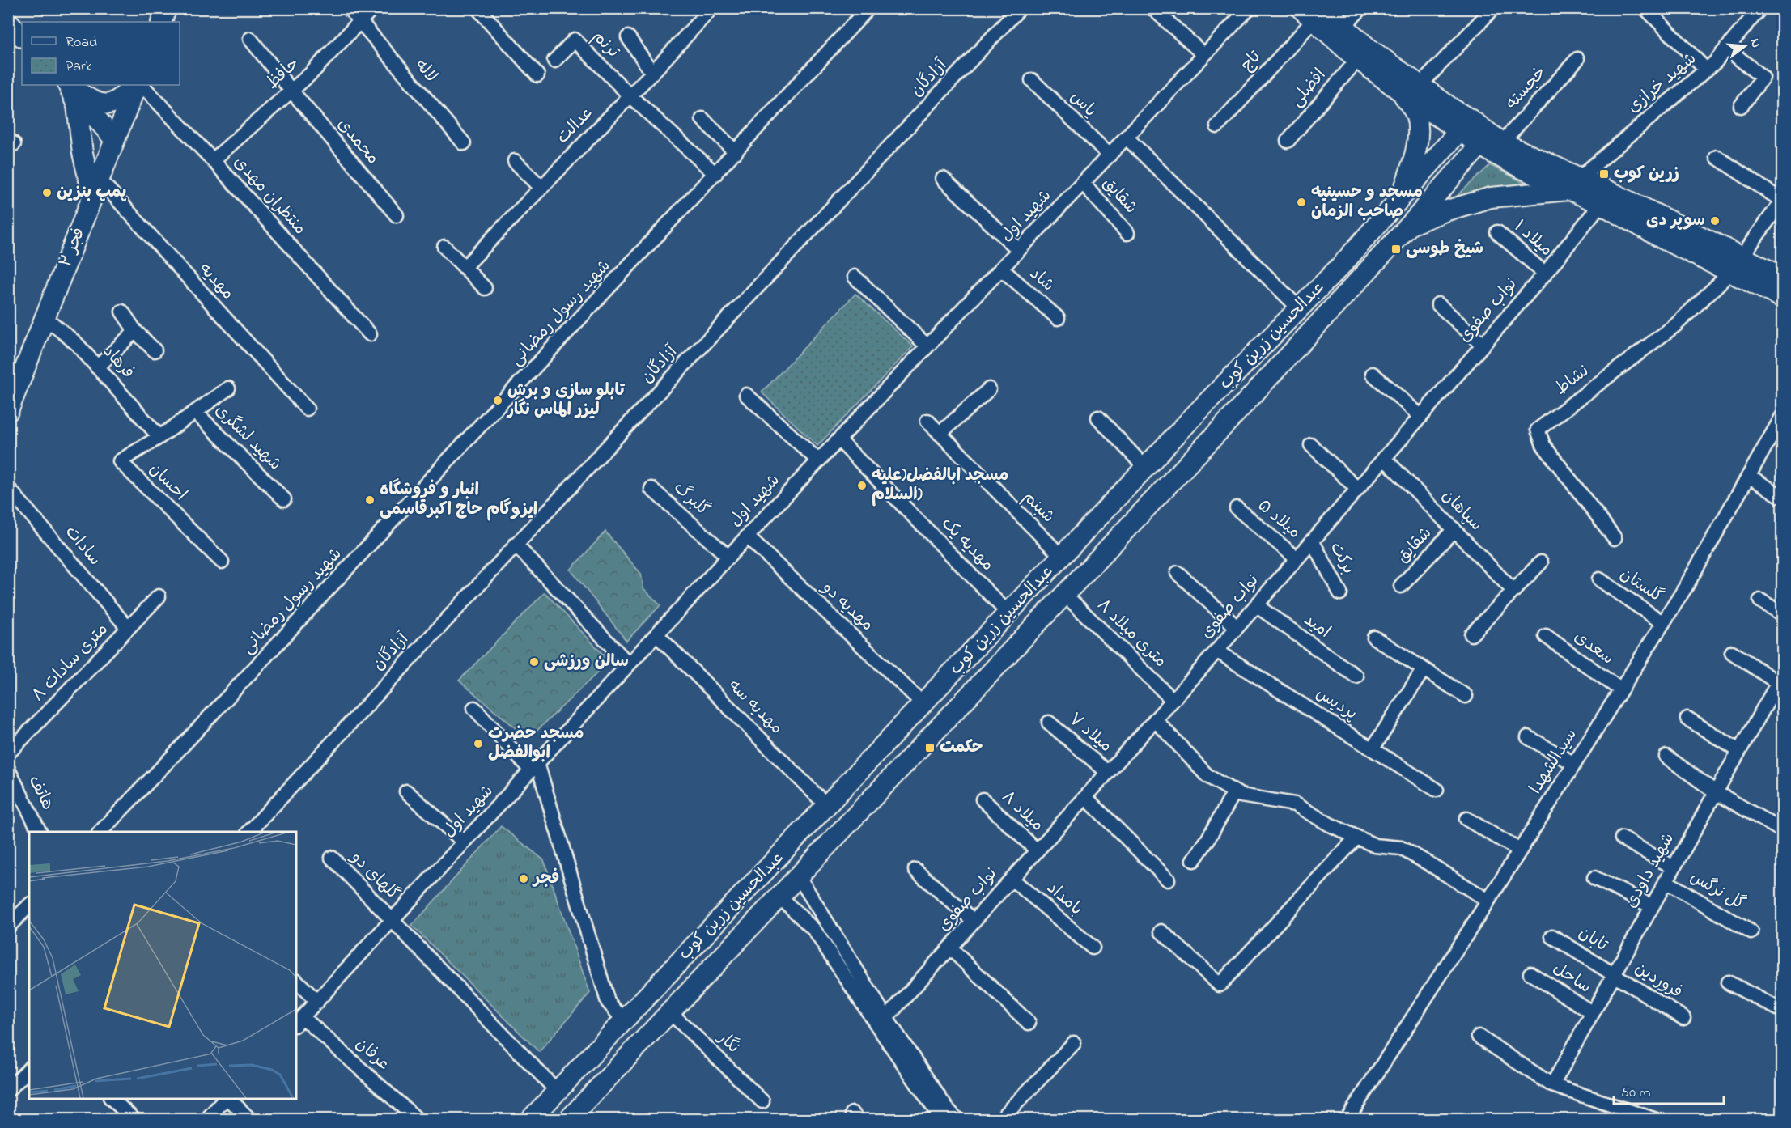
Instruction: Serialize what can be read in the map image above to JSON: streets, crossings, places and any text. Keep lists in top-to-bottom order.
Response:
{
  "streets": {
    "main road": ["فجر ۲", "عبدالحسین زرین کوب"],
    "street": [
      "ترنم",
      "تاج",
      "لاله",
      "حافظ",
      "آزادگان",
      "شهید خرازی",
      "افضلی",
      "خجسته",
      "یاس",
      "عدالت",
      "محمدی",
      "منتظران مهدی",
      "شقایق",
      "شهید اول",
      "میلاد ۱",
      "شاد",
      "مهدیه",
      "نواب صفوی",
      "شهید رسول رمضانی",
      "فرهاد",
      "نشاط",
      "شهید لشگری",
      "احسان",
      "گلبرگ",
      "شبنم",
      "سپاهان",
      "میلاد ۵",
      "مهدیه یک",
      "سادات",
      "برکت",
      "گلستان",
      "مهدیه دو",
      "امید",
      "۸ متری میلاد",
      "سعدی",
      "۸ متری سادات",
      "پردیس",
      "مهدیه سه",
      "میلاد ۷",
      "سیدالشهدا",
      "هاتف",
      "میلاد ۸",
      "شهید داودی",
      "گلهای دو",
      "گل نرگس",
      "بامداد",
      "تابان",
      "ساحل",
      "فروردین",
      "نگار",
      "عرفان"
    ]
  },
  "crossings": [
    ["ترنم", "عدالت"],
    ["لاله", "حافظ"],
    ["حافظ", "محمدی"],
    ["حافظ", "منتظران مهدی"],
    ["خجسته", "عبدالحسین زرین کوب"],
    ["یاس", "شهید اول"],
    ["شقایق", "شهید اول"],
    ["شقایق", "سپاهان"],
    ["شهید اول", "شاد"],
    ["شهید اول", "گلبرگ"],
    ["شهید اول", "مهدیه یک"],
    ["شهید اول", "مهدیه دو"],
    ["شهید اول", "مهدیه سه"],
    ["شهید اول", "گلهای دو"],
    ["شهید اول", "عرفان"],
    ["میلاد ۱", "نواب صفوی"],
    ["فجر ۲", "مهدیه"],
    ["فجر ۲", "فرهاد"],
    ["نواب صفوی", "سپاهان"],
    ["نواب صفوی", "میلاد ۵"],
    ["نواب صفوی", "برکت"],
    ["نواب صفوی", "امید"],
    ["نواب صفوی", "۸ متری میلاد"],
    ["نواب صفوی", "پردیس"],
    ["نواب صفوی", "میلاد ۷"],
    ["نواب صفوی", "میلاد ۸"],
    ["نواب صفوی", "بامداد"],
    ["عبدالحسین زرین کوب", "شبنم"],
    ["عبدالحسین زرین کوب", "مهدیه یک"],
    ["عبدالحسین زرین کوب", "مهدیه دو"],
    ["عبدالحسین زرین کوب", "۸ متری میلاد"],
    ["عبدالحسین زرین کوب", "مهدیه سه"],
    ["عبدالحسین زرین کوب", "گلهای دو"],
    ["عبدالحسین زرین کوب", "نگار"],
    ["فرهاد", "شهید لشگری"],
    ["فرهاد", "احسان"],
    ["شهید لشگری", "احسان"],
    ["سادات", "۸ متری سادات"],
    ["گلستان", "سیدالشهدا"],
    ["سعدی", "سیدالشهدا"],
    ["شهید داودی", "گل نرگس"],
    ["شهید داودی", "تابان"],
    ["شهید داودی", "ساحل"],
    ["شهید داودی", "فروردین"],
    ["تابان", "فروردین"]
  ],
  "places": {
    "transit": ["زرین کوب", "شیخ طوسی", "حکمت"],
    "other": [
      "پمپ بنزین",
      "مسجد و حسینیه صاحب الزمان",
      "سوپر دی",
      "تابلو سازی و برش لیزر الماس نگار",
      "مسجد ابالفضل(علیه السلام)",
      "انبار و فروشگاه ایزوگام حاج اکبرقاسمی",
      "سالن ورزشی",
      "مسجد حضرت ابوالفضل",
      "فجر"
    ]
  },
  "legend": ["Road", "Park"],
  "scale_bar": "50 m",
  "north": "right"
}
